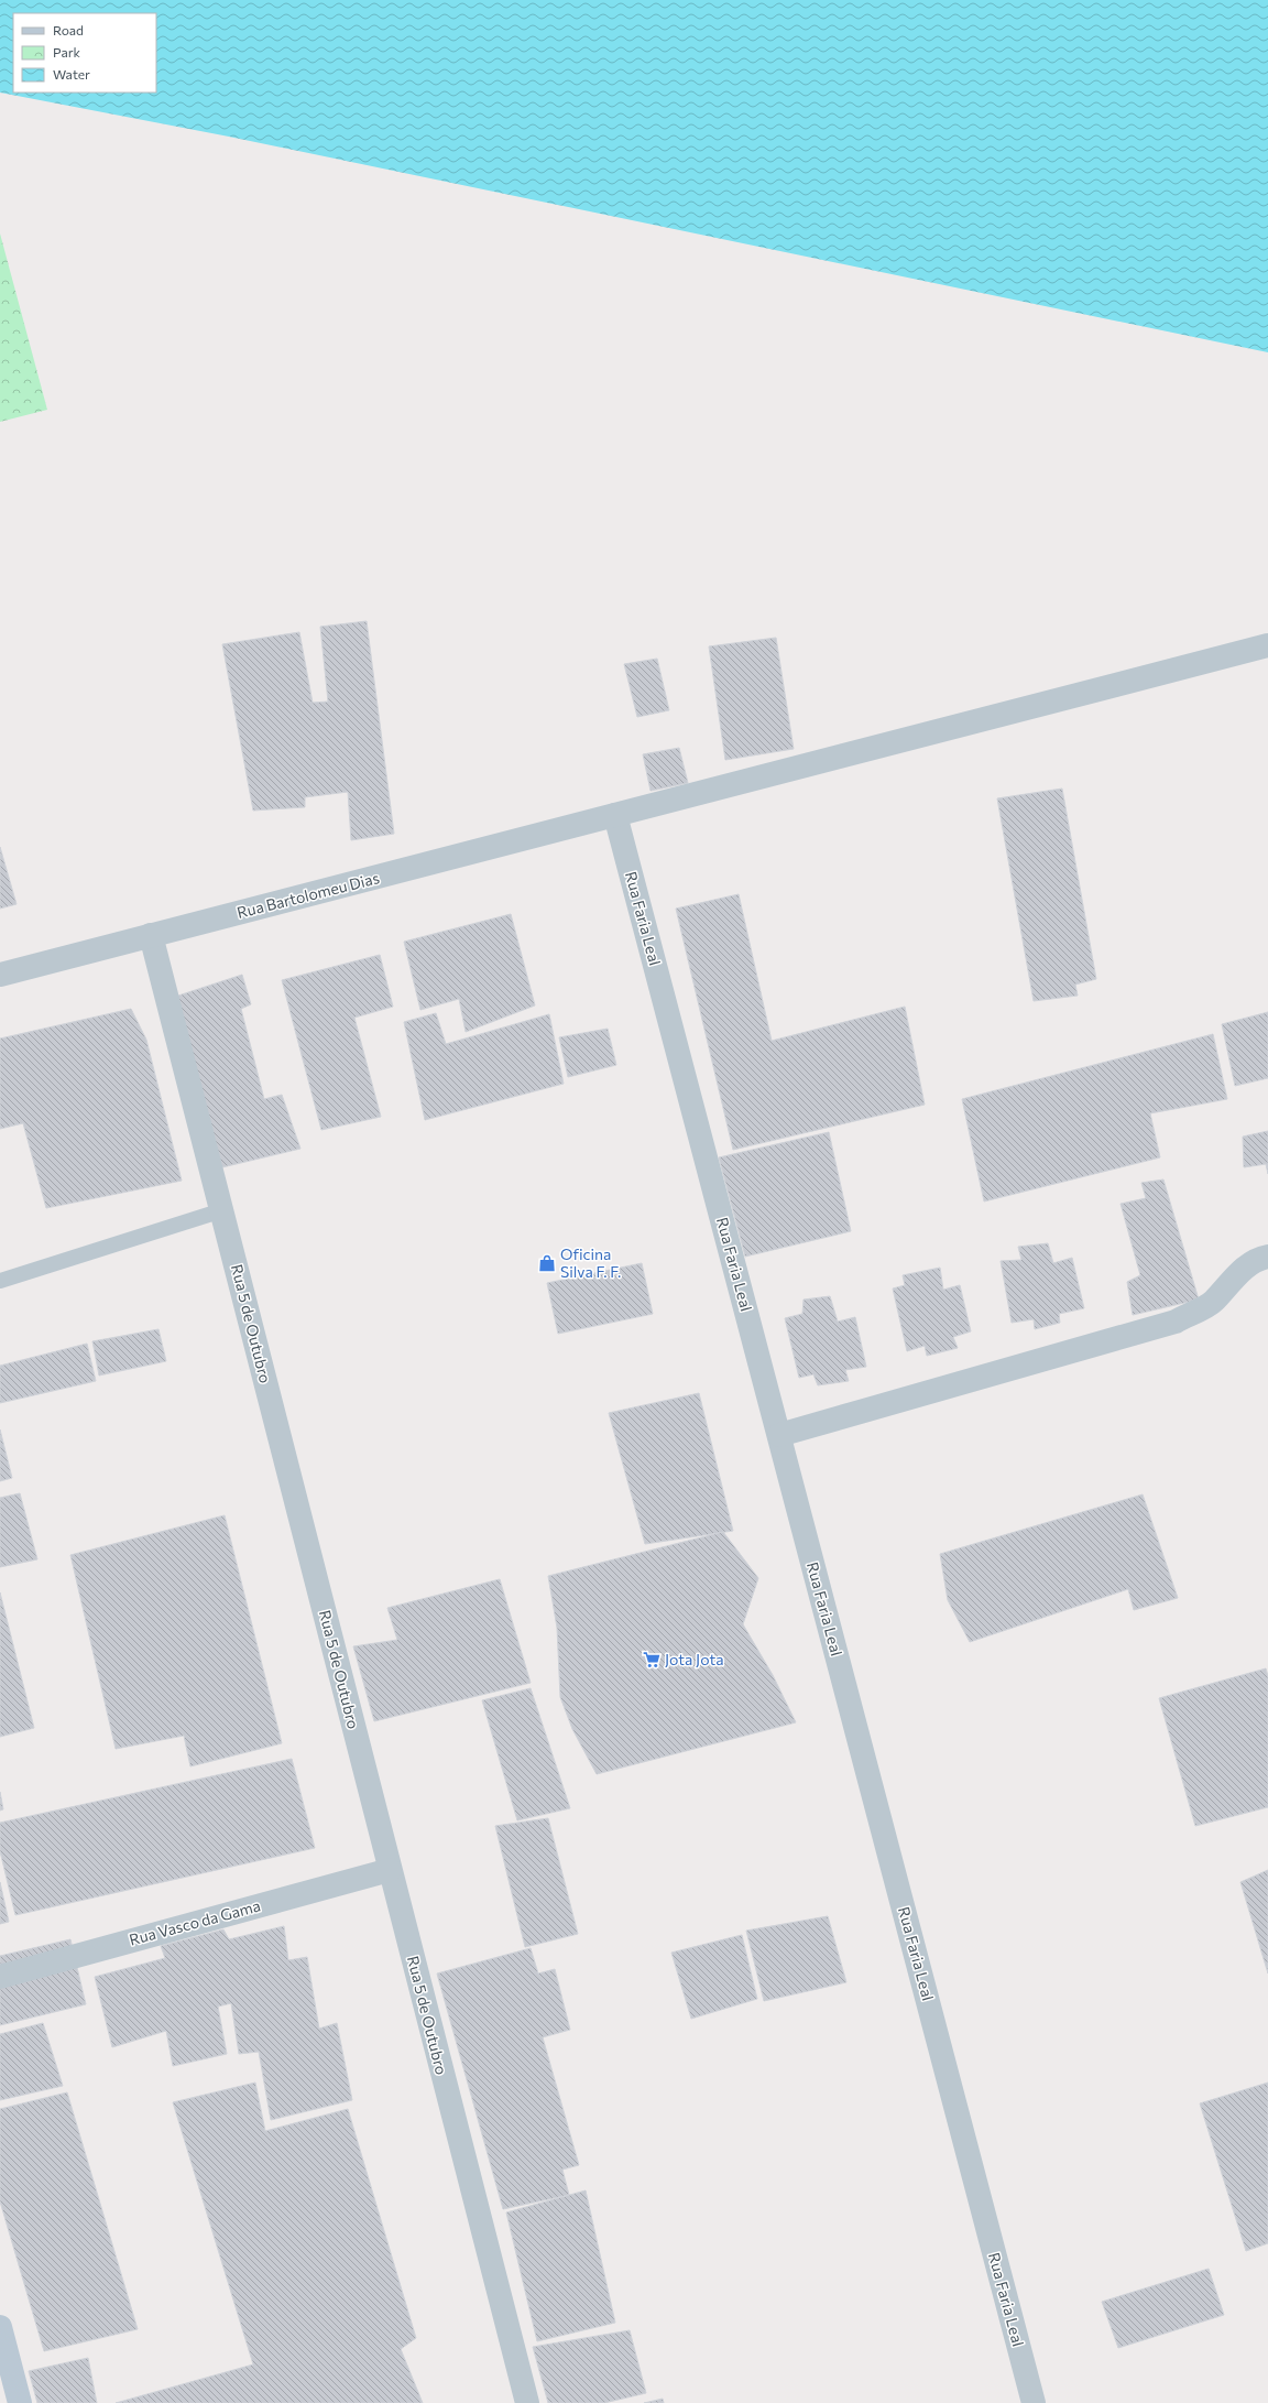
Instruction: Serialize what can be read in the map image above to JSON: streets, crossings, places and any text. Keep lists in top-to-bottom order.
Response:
{
  "streets": {
    "street": [
      "Rua Bartolomeu Dias",
      "Rua Faria Leal",
      "Rua 5 de Outubro",
      "Rua Vasco da Gama"
    ]
  },
  "crossings": [
    ["Rua Bartolomeu Dias", "Rua Faria Leal"],
    ["Rua Bartolomeu Dias", "Rua 5 de Outubro"],
    ["Rua 5 de Outubro", "Rua Vasco da Gama"]
  ],
  "places": {
    "shop": ["Oficina Silva F. F."],
    "supermarket": ["Jota Jota"]
  },
  "legend": ["Road", "Park", "Water"]
}
